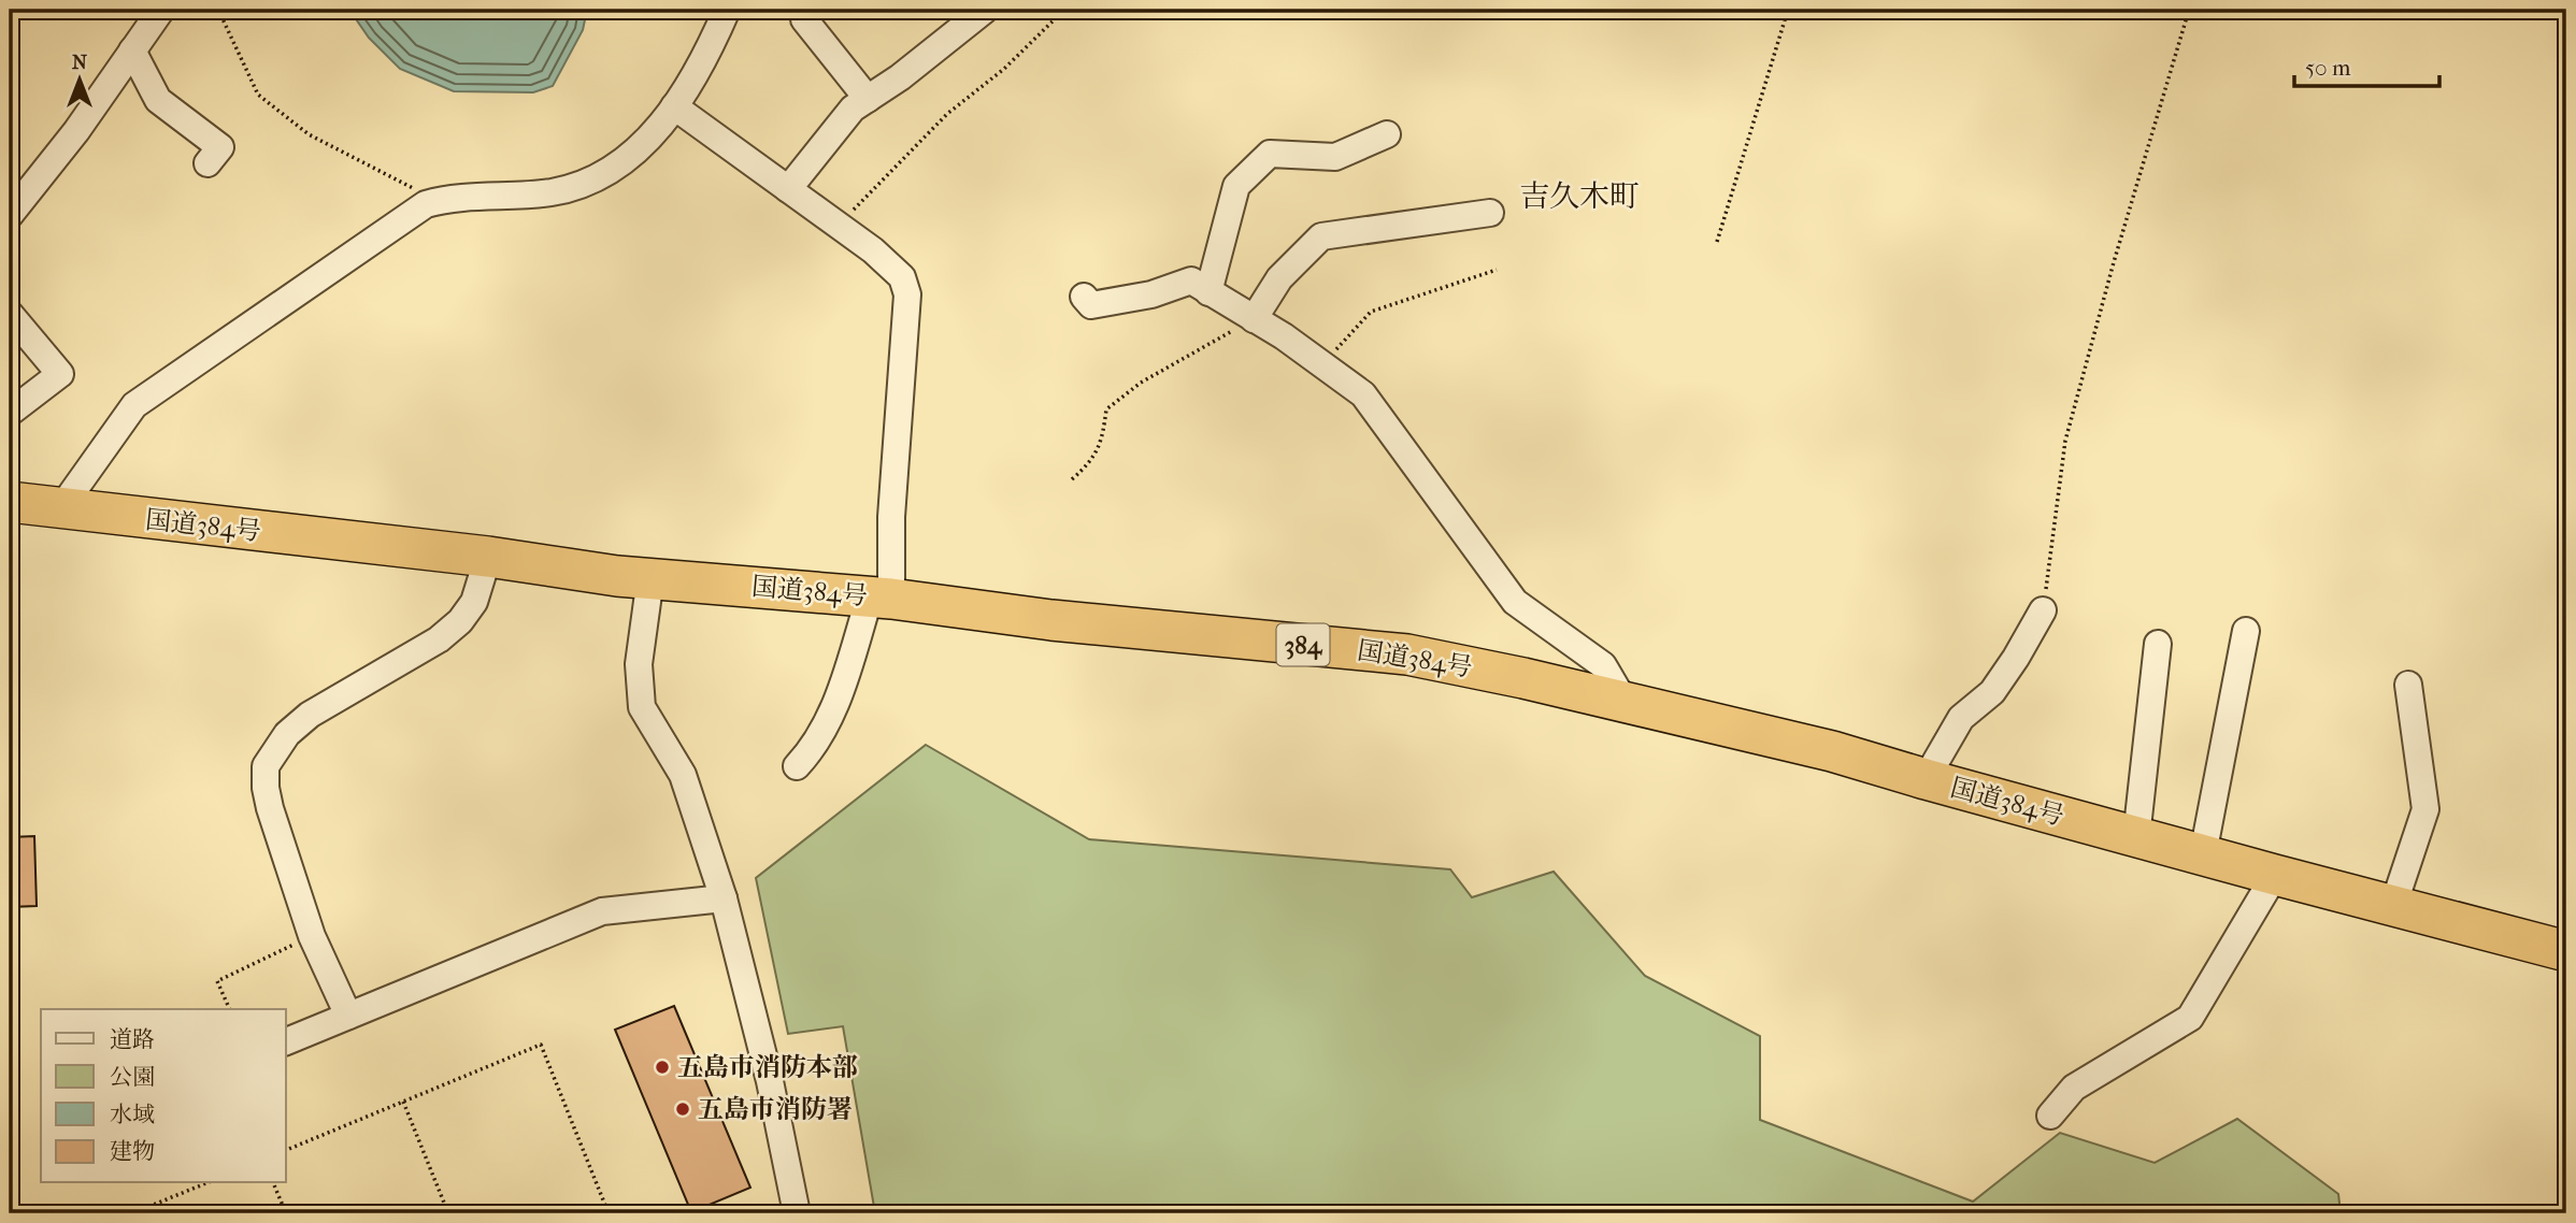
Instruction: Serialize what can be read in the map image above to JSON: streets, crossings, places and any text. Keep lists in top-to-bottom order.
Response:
{
  "streets": {
    "highway": ["国道384号", "384"]
  },
  "districts": ["吉久木町"],
  "places": ["五島市消防本部", "五島市消防署"],
  "legend": [
    "道路",
    "公園",
    "水域",
    "建物"
  ],
  "scale_bar": "50 m",
  "north": "top"
}
